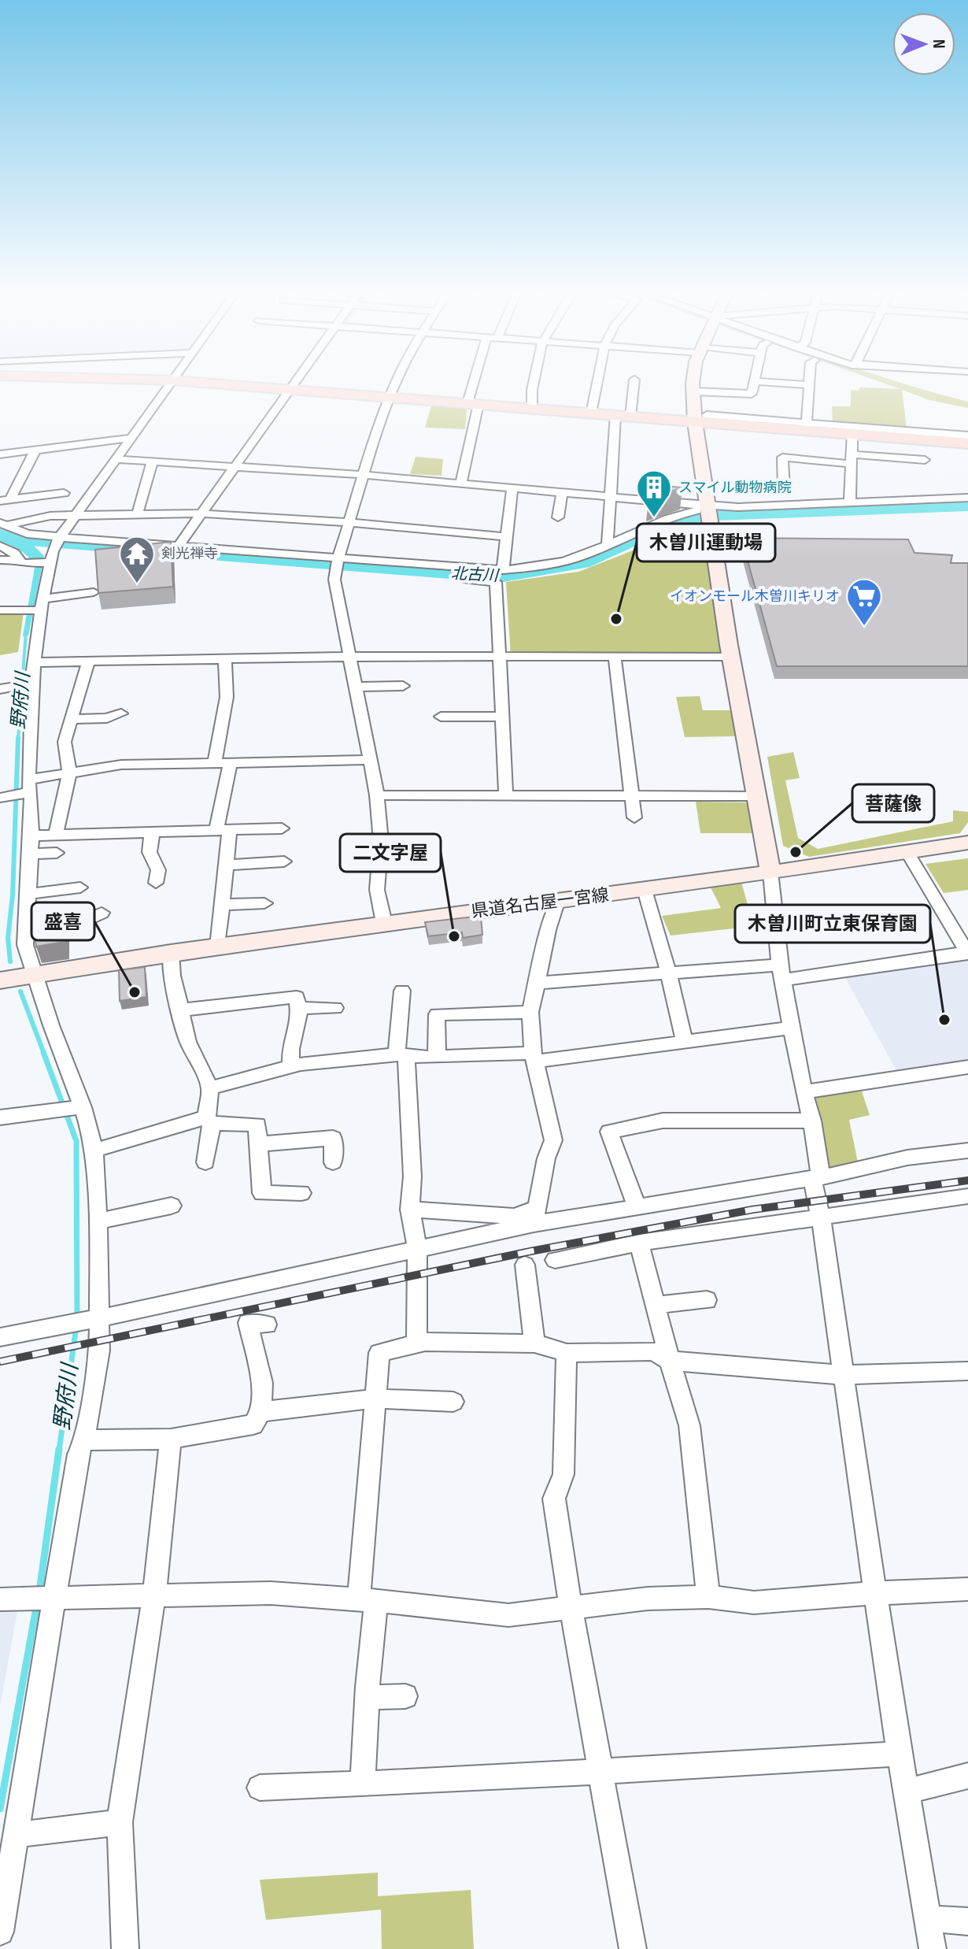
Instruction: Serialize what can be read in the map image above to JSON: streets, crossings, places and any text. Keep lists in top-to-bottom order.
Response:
{
  "streets": {
    "street": ["県道名古屋一宮線"]
  },
  "water": ["北古川", "野府川"],
  "places": {
    "building": ["スマイル動物病院"],
    "temple": ["剣光禅寺"],
    "other": [
      "木曽川運動場",
      "菩薩像",
      "二文字屋",
      "盛喜",
      "木曽川町立東保育園"
    ],
    "supermarket": ["イオンモール木曽川キリオ"]
  },
  "north": "right"
}
